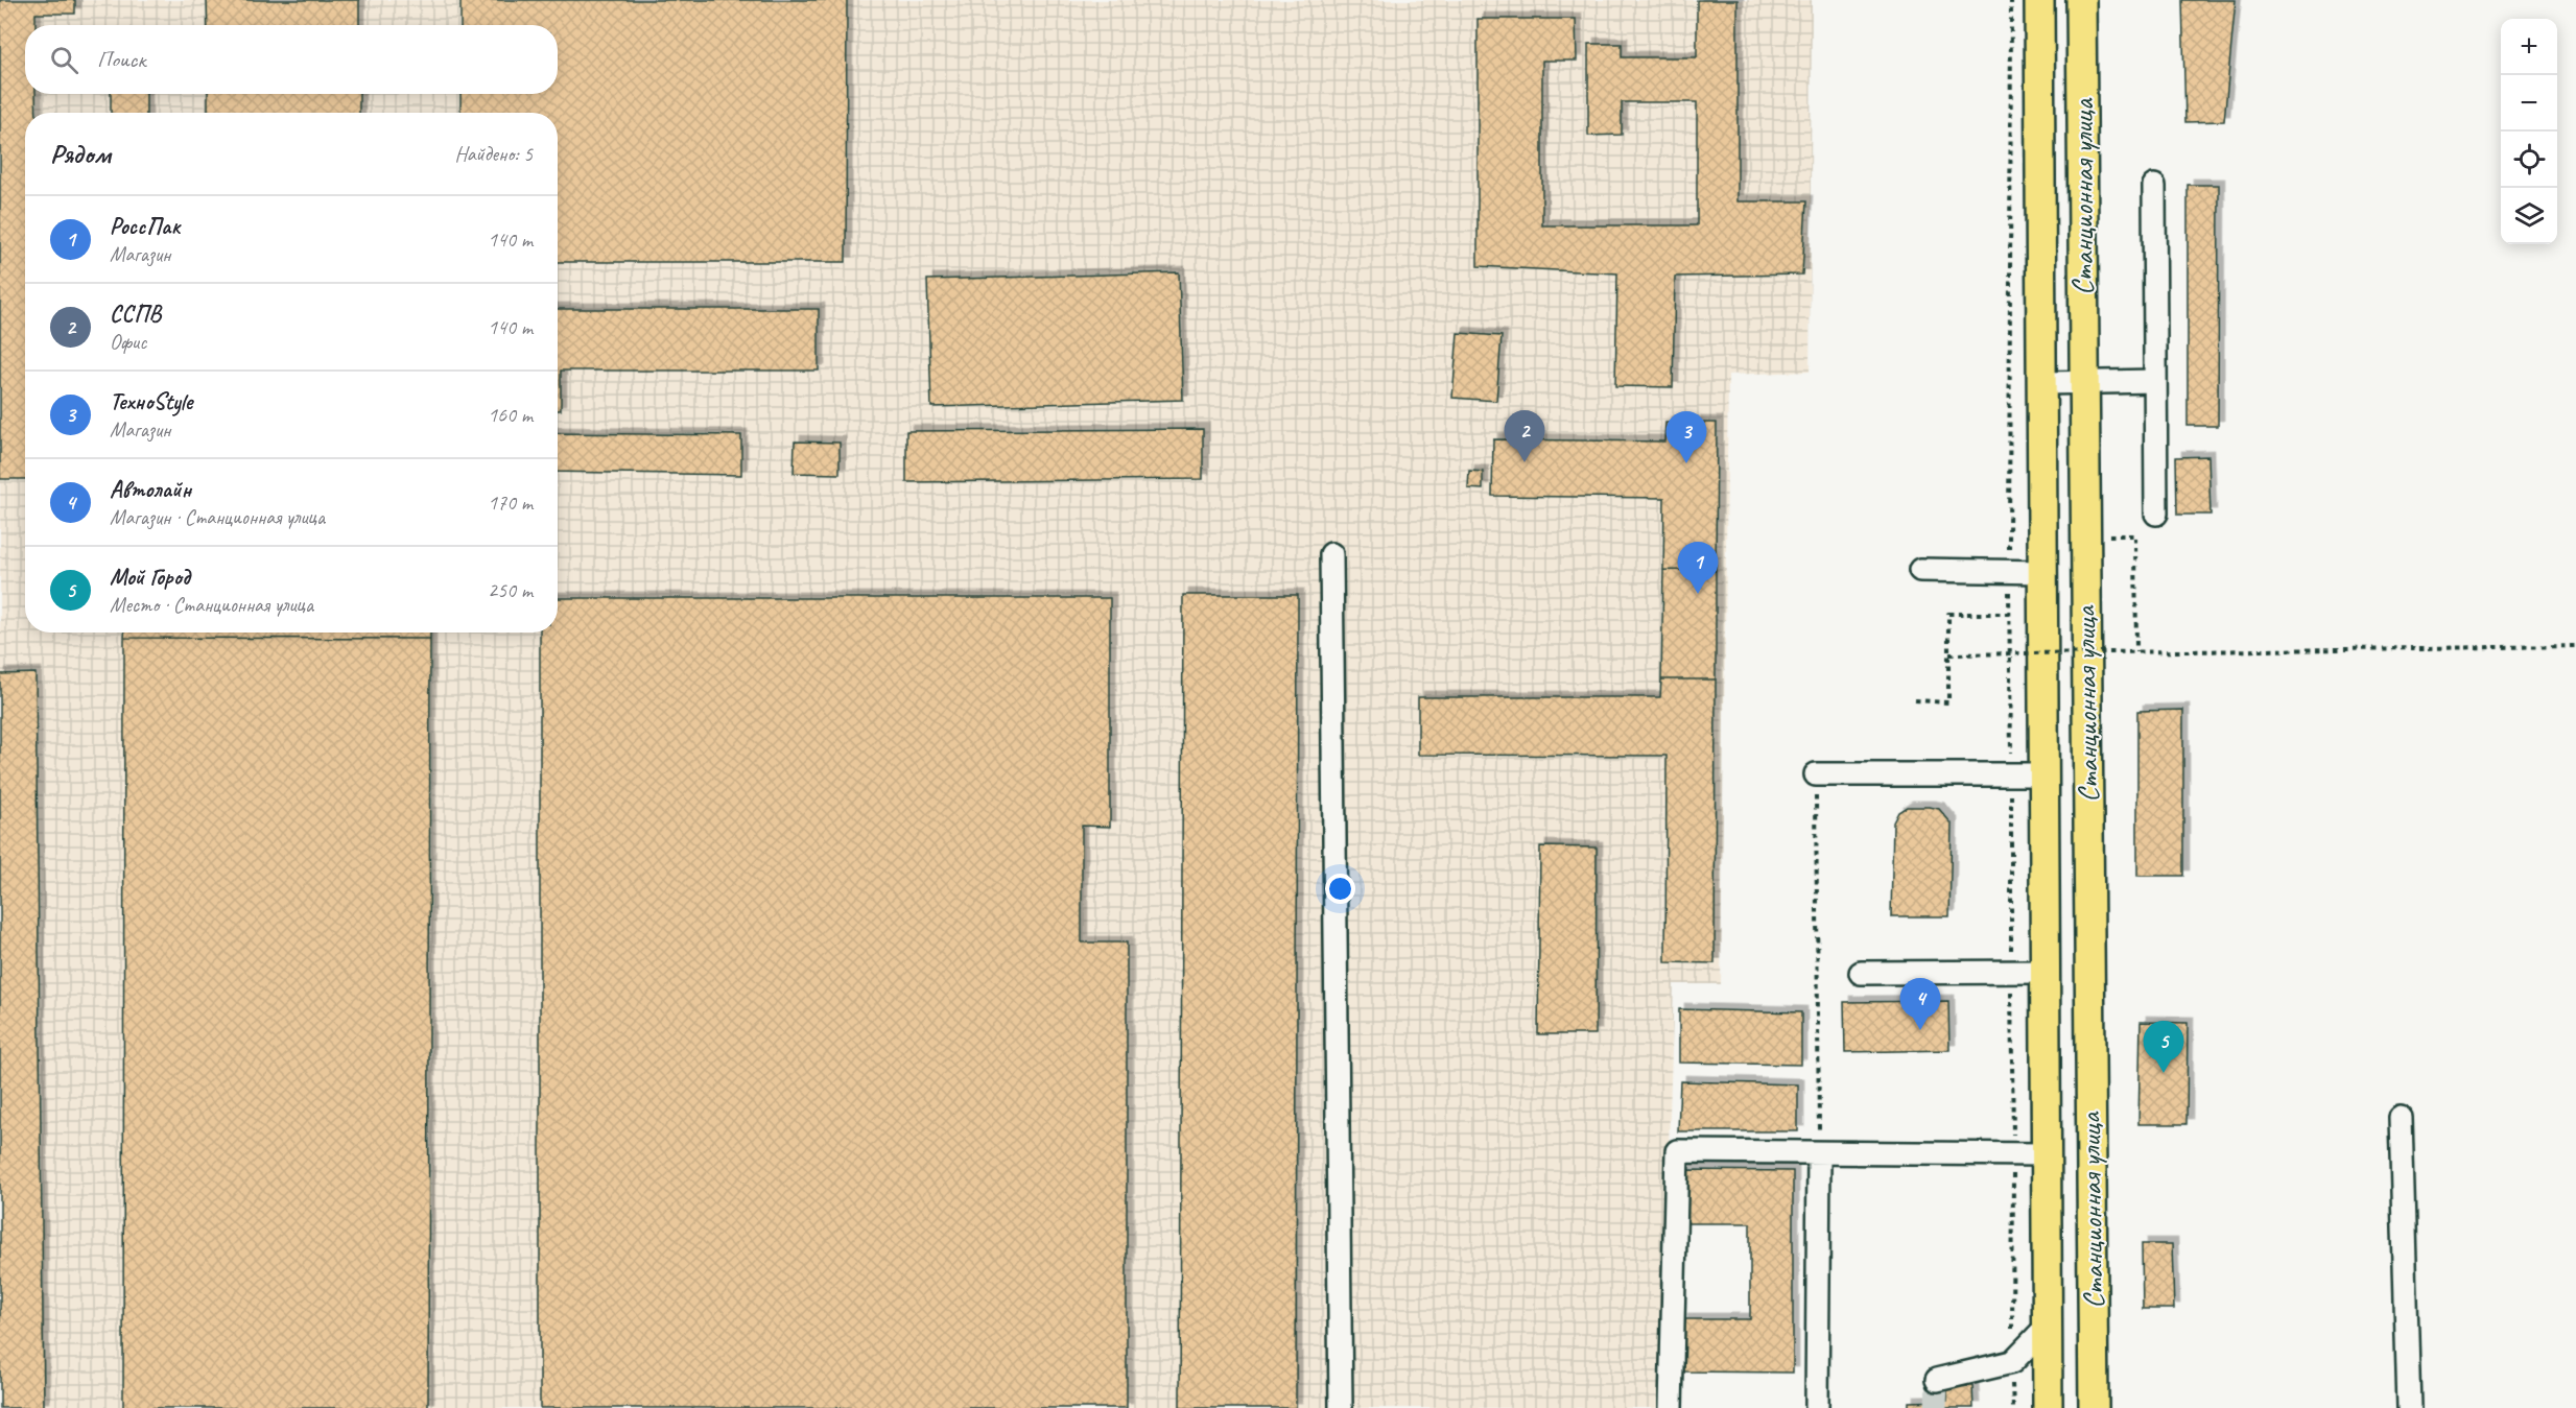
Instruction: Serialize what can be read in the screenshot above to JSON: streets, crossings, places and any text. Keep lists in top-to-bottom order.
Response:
{
  "streets": {
    "main road": ["Станционная улица"]
  },
  "page": {
    "map_buttons": ["+", "−"],
    "search": "Поиск",
    "heading": ["Рядом", "Найдено: 5"],
    "list": [
      {
        "mark": "1",
        "name": "РоссПак",
        "note": "Магазин",
        "value": "140 m"
      },
      {
        "mark": "2",
        "name": "ССПВ",
        "note": "Офис",
        "value": "140 m"
      },
      {
        "mark": "3",
        "name": "ТехноStyle",
        "note": "Магазин",
        "value": "160 m"
      },
      {
        "mark": "4",
        "name": "Автолайн",
        "note": "Магазин · Станционная улица",
        "value": "170 m"
      },
      {
        "mark": "5",
        "name": "Мой Город",
        "note": "Место · Станционная улица",
        "value": "250 m"
      }
    ],
    "pins": [
      "2",
      "3",
      "1",
      "4",
      "5"
    ]
  }
}
